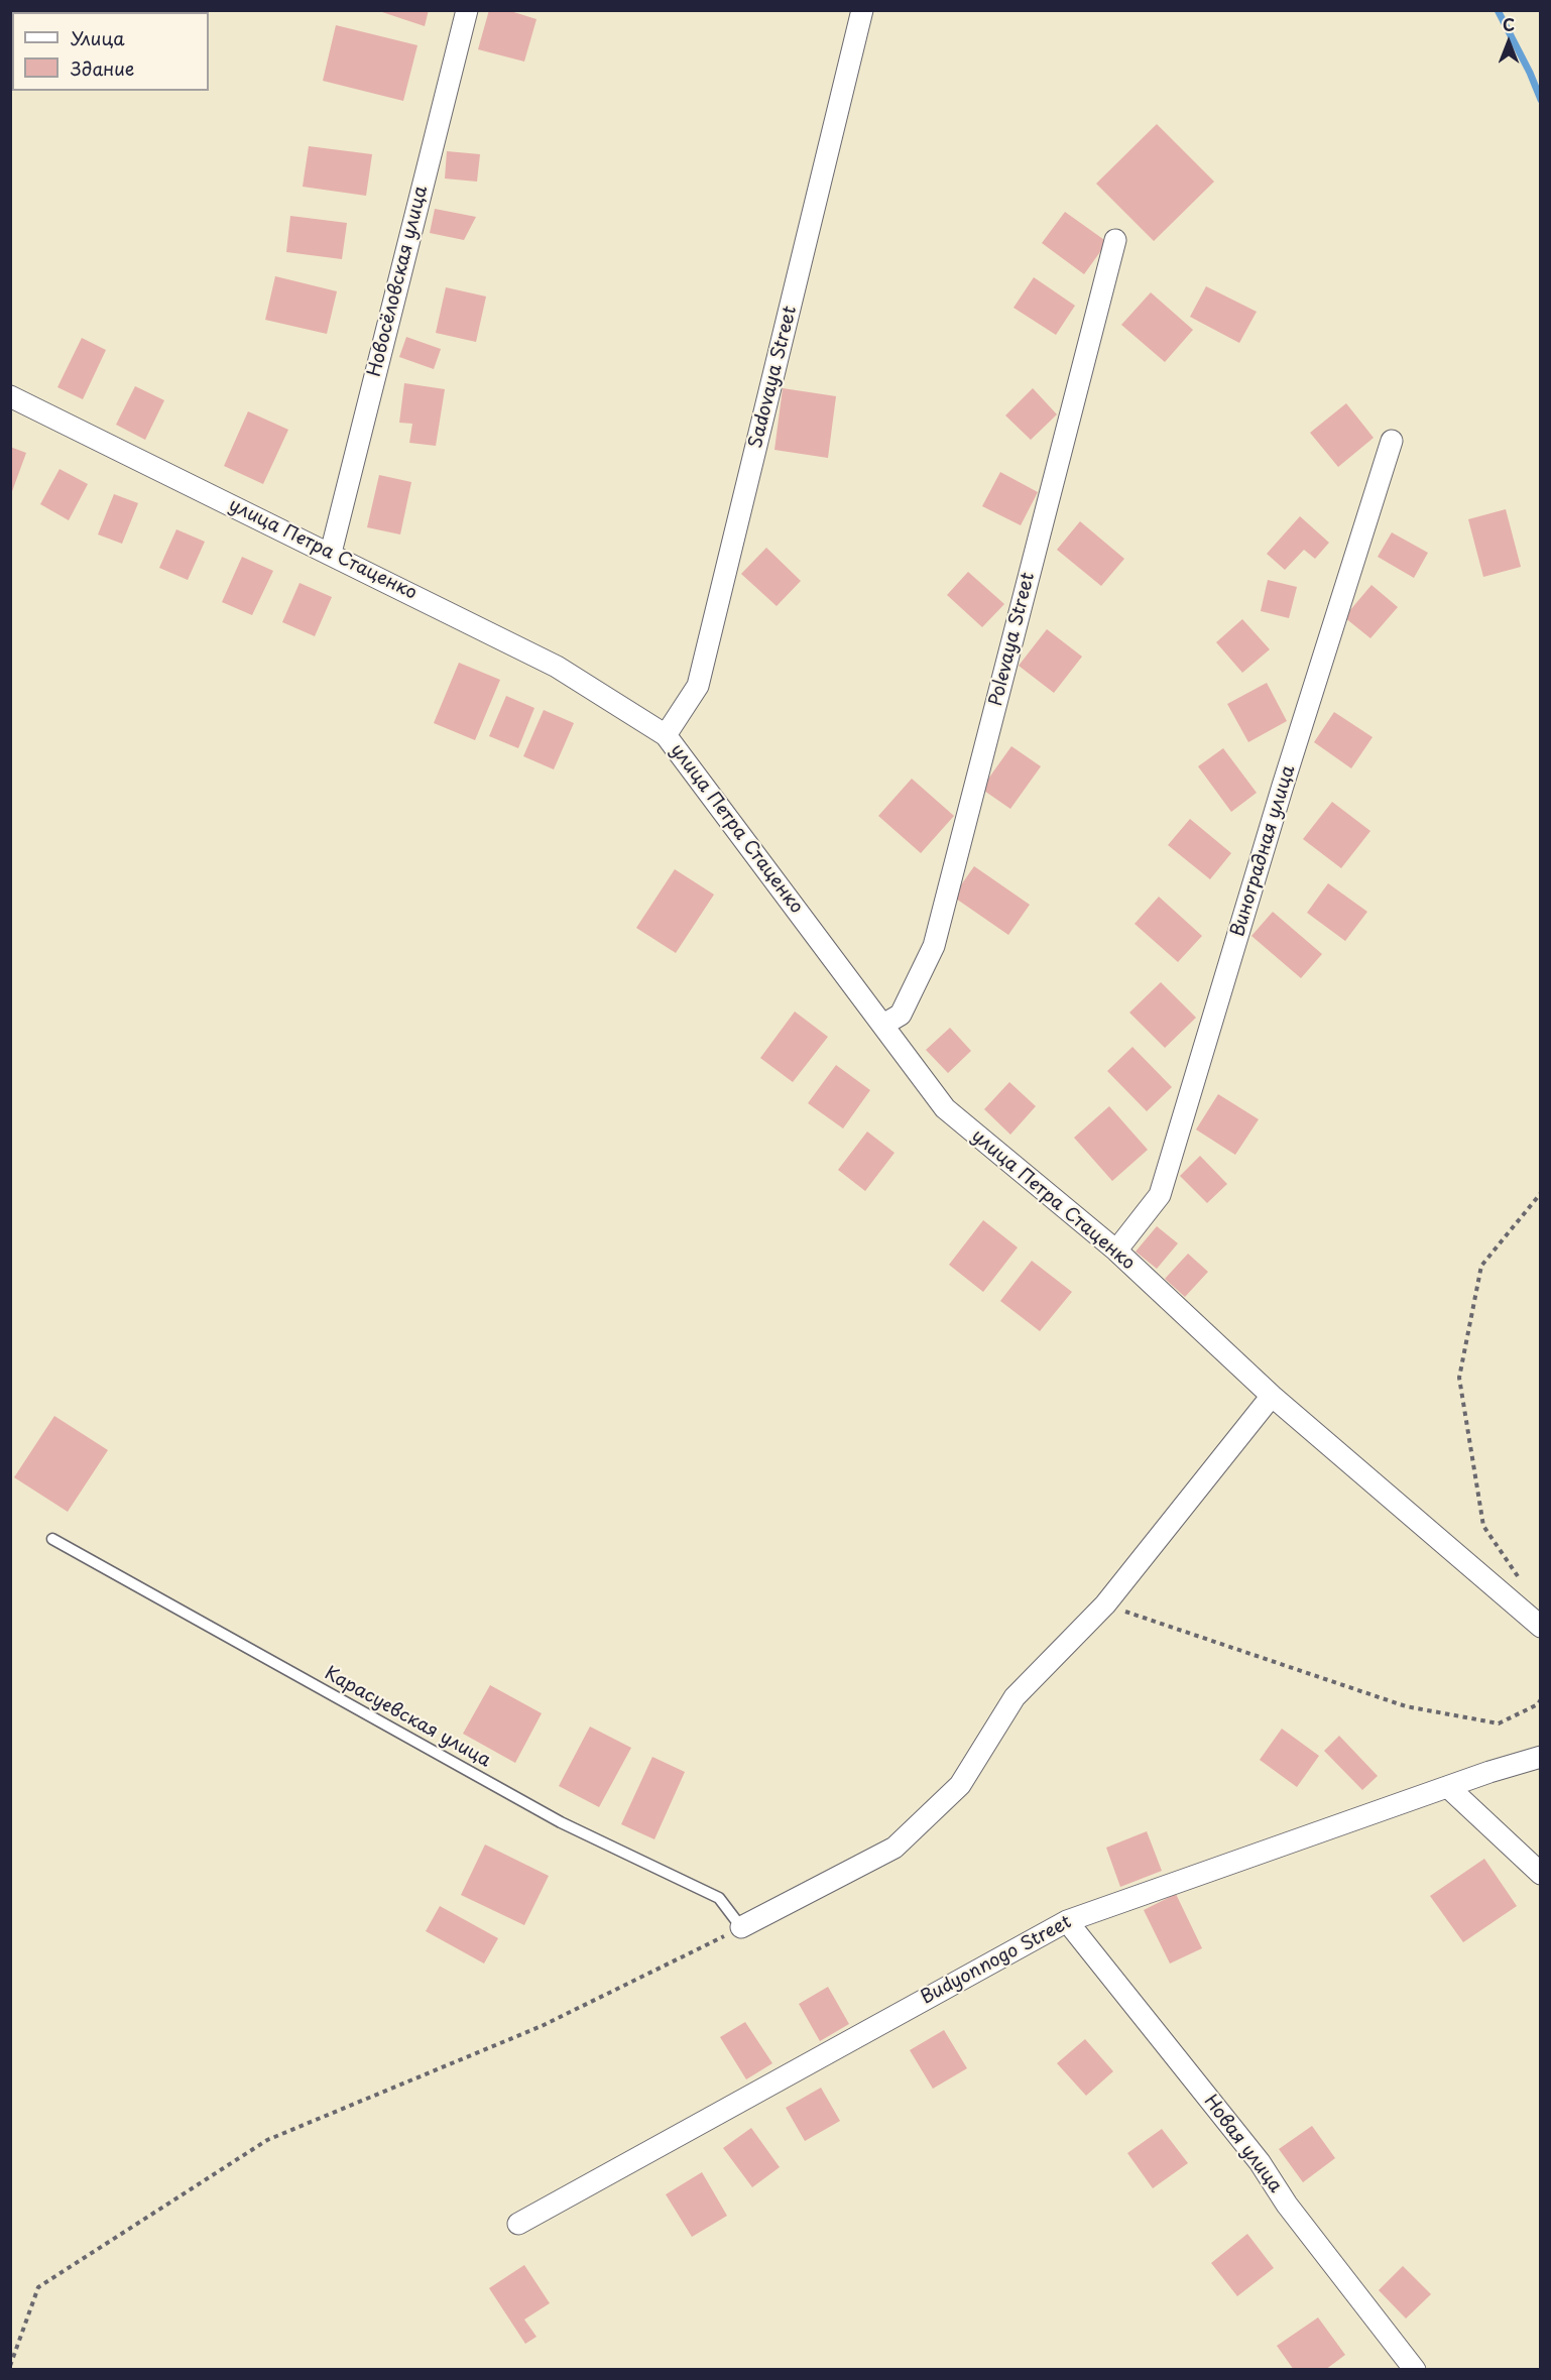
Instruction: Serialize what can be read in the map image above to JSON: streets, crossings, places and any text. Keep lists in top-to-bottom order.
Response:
{
  "streets": {
    "street": [
      "Новосёловская улица",
      "Sadovaya Street",
      "улица Петра Стаценко",
      "Polevaya Street",
      "Виноградная улица",
      "Budyonnogo Street",
      "Новая улица"
    ],
    "lane": ["Карасуевская улица"]
  },
  "crossings": [
    ["Новосёловская улица", "улица Петра Стаценко"],
    ["Sadovaya Street", "улица Петра Стаценко"],
    ["улица Петра Стаценко", "Polevaya Street"],
    ["улица Петра Стаценко", "Виноградная улица"],
    ["Budyonnogo Street", "Новая улица"]
  ],
  "legend": ["Улица", "Здание"],
  "north": "top"
}
